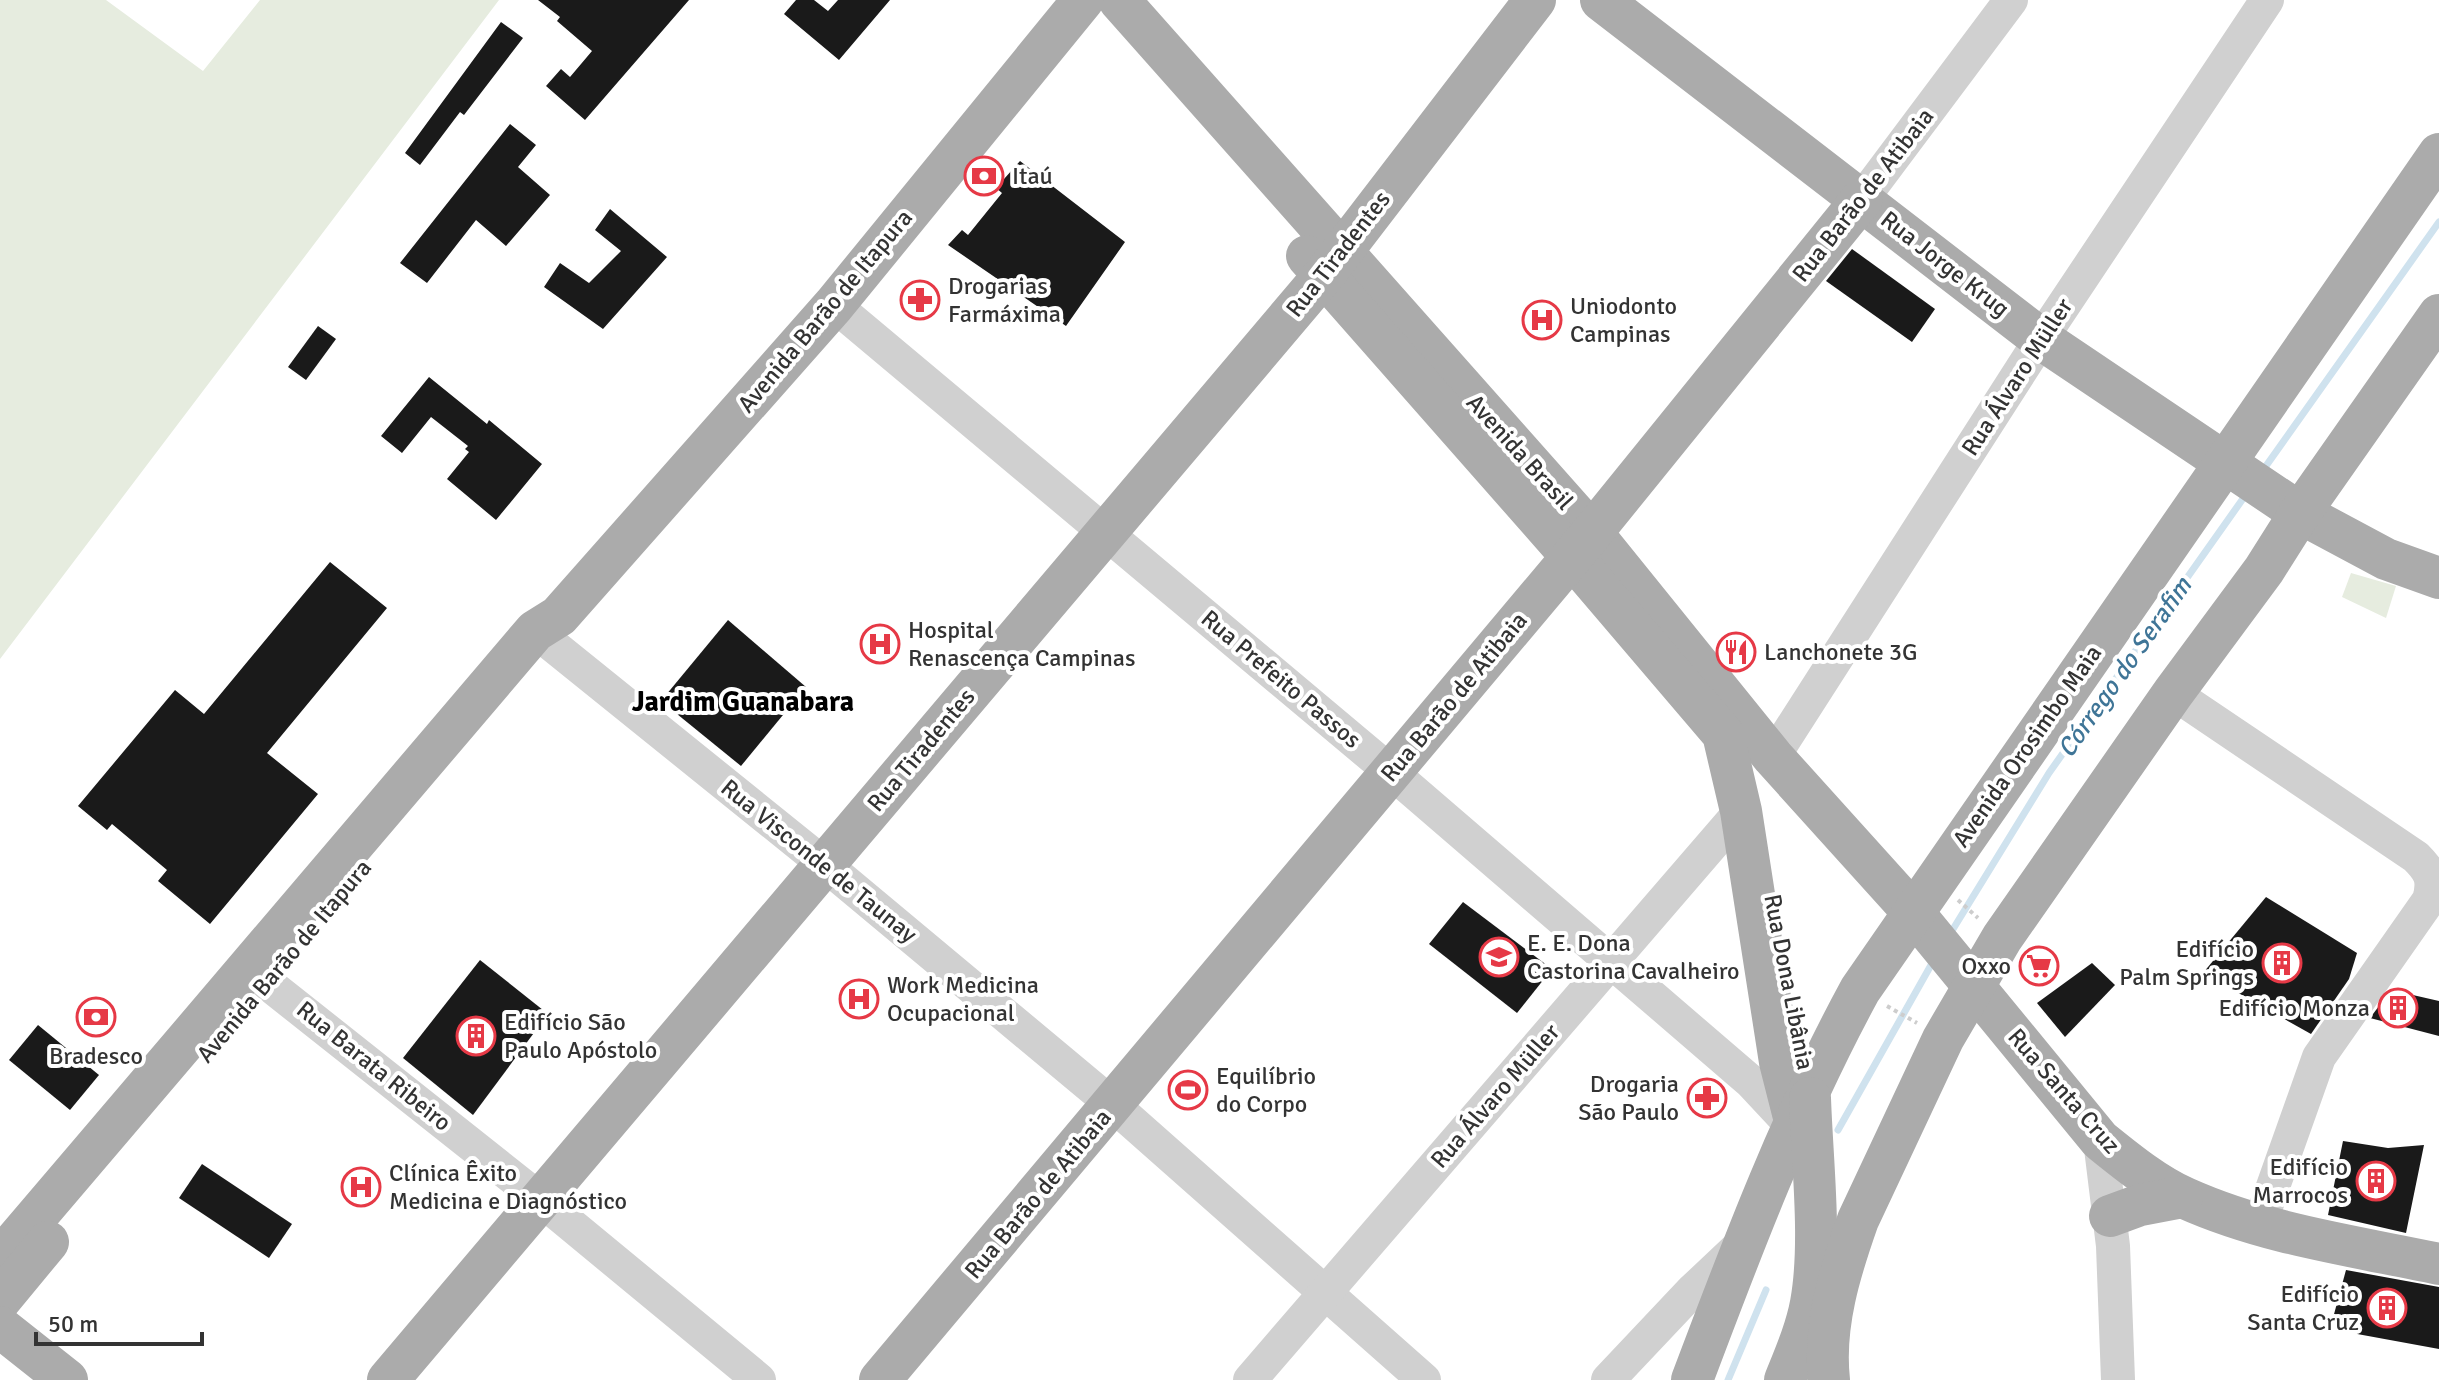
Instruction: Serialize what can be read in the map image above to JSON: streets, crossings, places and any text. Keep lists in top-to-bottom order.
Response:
{
  "streets": {
    "main road": [
      "Rua Barão de Atibaia",
      "Rua Tiradentes",
      "Rua Jorge Krug",
      "Avenida Barão de Itapura",
      "Avenida Brasil",
      "Avenida Orosimbo Maia",
      "Rua Dona Libânia",
      "Rua Santa Cruz"
    ],
    "street": [
      "Rua Álvaro Müller",
      "Rua Prefeito Passos",
      "Rua Visconde de Taunay",
      "Rua Barata Ribeiro"
    ]
  },
  "crossings": [
    ["Rua Barão de Atibaia", "Rua Jorge Krug"],
    ["Rua Barão de Atibaia", "Avenida Brasil"],
    ["Rua Barão de Atibaia", "Rua Prefeito Passos"],
    ["Rua Barão de Atibaia", "Rua Visconde de Taunay"],
    ["Rua Tiradentes", "Avenida Brasil"],
    ["Rua Tiradentes", "Rua Prefeito Passos"],
    ["Rua Tiradentes", "Rua Visconde de Taunay"],
    ["Rua Tiradentes", "Rua Barata Ribeiro"],
    ["Rua Jorge Krug", "Rua Álvaro Müller"],
    ["Rua Jorge Krug", "Avenida Orosimbo Maia"],
    ["Avenida Barão de Itapura", "Avenida Brasil"],
    ["Avenida Barão de Itapura", "Rua Prefeito Passos"],
    ["Avenida Barão de Itapura", "Rua Visconde de Taunay"],
    ["Avenida Barão de Itapura", "Rua Barata Ribeiro"],
    ["Rua Álvaro Müller", "Avenida Brasil"],
    ["Rua Álvaro Müller", "Rua Prefeito Passos"],
    ["Rua Álvaro Müller", "Rua Visconde de Taunay"],
    ["Rua Álvaro Müller", "Rua Dona Libânia"],
    ["Avenida Brasil", "Avenida Orosimbo Maia"],
    ["Avenida Brasil", "Rua Dona Libânia"],
    ["Avenida Brasil", "Rua Santa Cruz"],
    ["Rua Prefeito Passos", "Avenida Orosimbo Maia"],
    ["Rua Prefeito Passos", "Rua Dona Libânia"],
    ["Avenida Orosimbo Maia", "Rua Dona Libânia"],
    ["Avenida Orosimbo Maia", "Rua Santa Cruz"]
  ],
  "districts": ["Jardim Guanabara"],
  "water": ["Córrego do Serafim"],
  "places": {
    "bank": ["Itaú", "Bradesco"],
    "pharmacy": ["Drogarias Farmáxima", "Drogaria São Paulo"],
    "hospital": [
      "Uniodonto Campinas",
      "Hospital Renascença Campinas",
      "Work Medicina Ocupacional",
      "Clínica Êxito Medicina e Diagnóstico"
    ],
    "restaurant": ["Lanchonete 3G"],
    "school or university": ["E. E. Dona Castorina Cavalheiro"],
    "building": [
      "Edifício Palm Springs",
      "Edifício Monza",
      "Edifício São Paulo Apóstolo",
      "Edifício Marrocos",
      "Edifício Santa Cruz"
    ],
    "supermarket": ["Oxxo"],
    "sports": ["Equilíbrio do Corpo"]
  },
  "scale_bar": "50 m"
}
